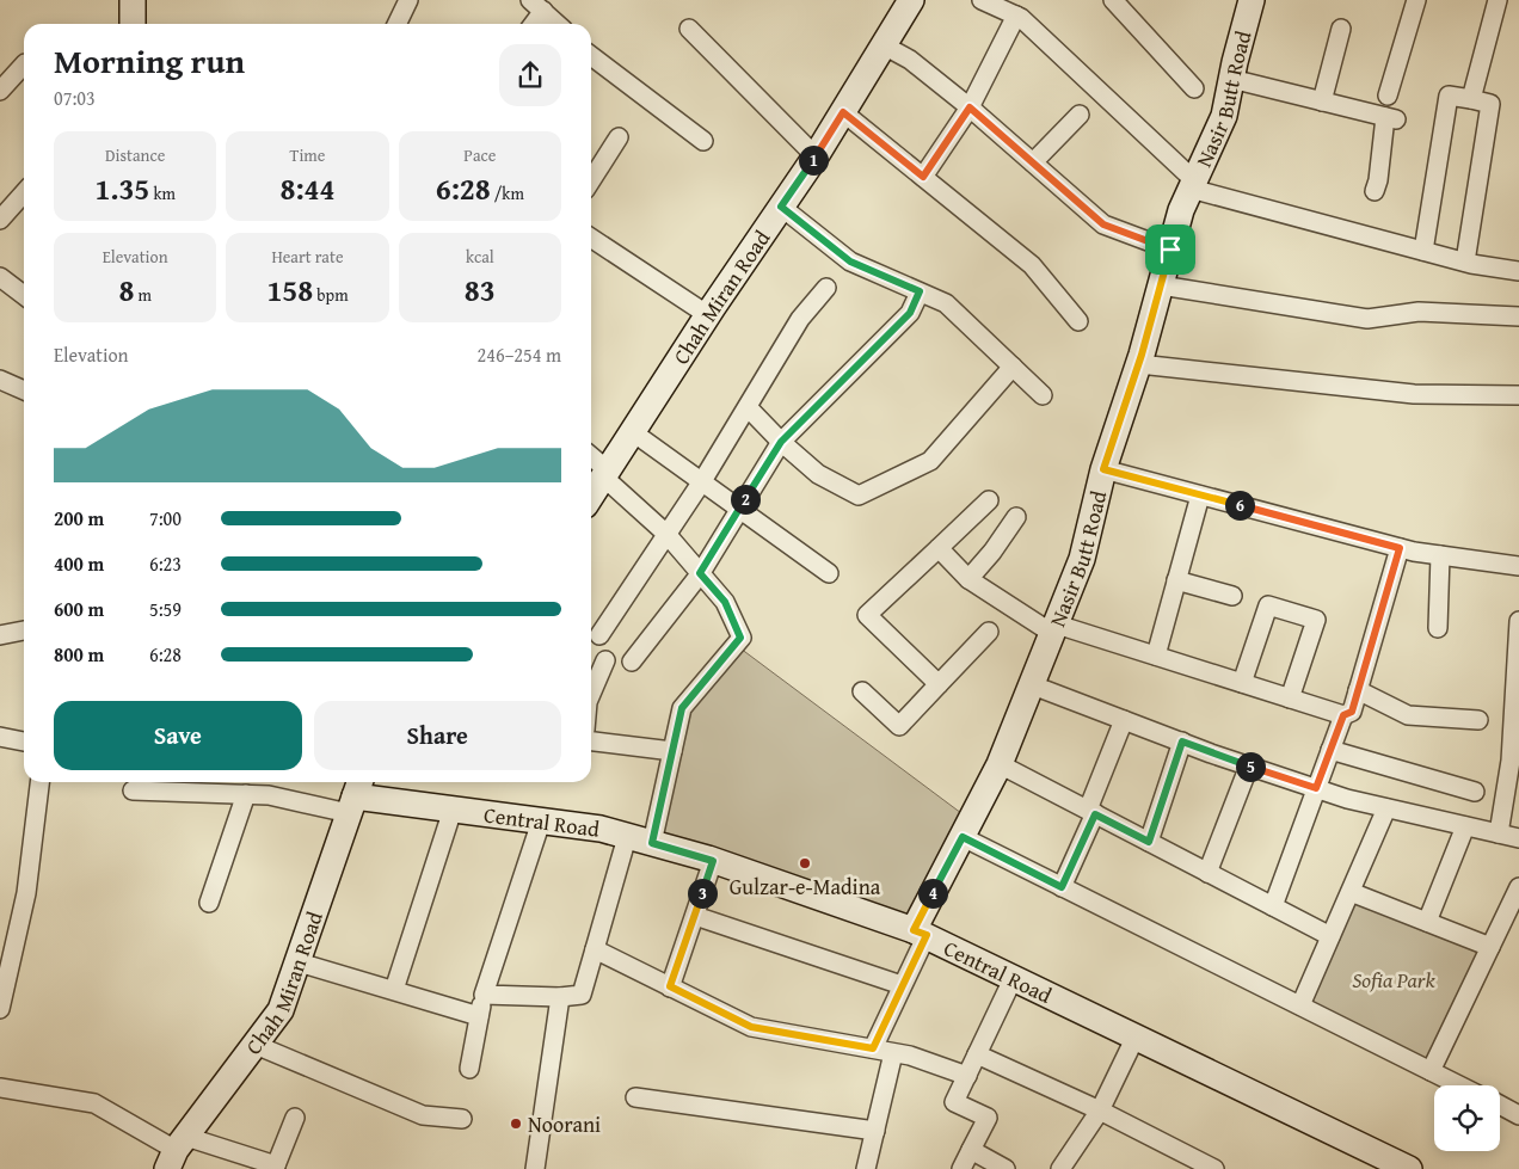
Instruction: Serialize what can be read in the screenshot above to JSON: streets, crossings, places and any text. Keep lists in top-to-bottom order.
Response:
{
  "streets": {
    "street": ["Nasir Butt Road", "Chah Miran Road", "Central Road"]
  },
  "crossings": [
    ["Nasir Butt Road", "Central Road"],
    ["Chah Miran Road", "Central Road"]
  ],
  "parks": ["Sofia Park"],
  "places": ["Gulzar-e-Madina", "Noorani"],
  "page": {
    "heading": ["Morning run", "07:03"],
    "stats": [
      ["Distance", "1.35 km"],
      ["Time", "8:44"],
      ["Pace", "6:28 /km"],
      ["Elevation", "8 m"],
      ["Heart rate", "158 bpm"],
      ["kcal", "83"]
    ],
    "pins": [
      "1",
      "2",
      "6",
      "5",
      "3",
      "4"
    ],
    "chart": ["Elevation", "246–254 m"],
    "list": [
      {
        "name": "200 m",
        "note": "7:00"
      },
      {
        "name": "400 m",
        "note": "6:23"
      },
      {
        "name": "600 m",
        "note": "5:59"
      },
      {
        "name": "800 m",
        "note": "6:28"
      }
    ],
    "buttons": ["Save", "Share"]
  }
}
